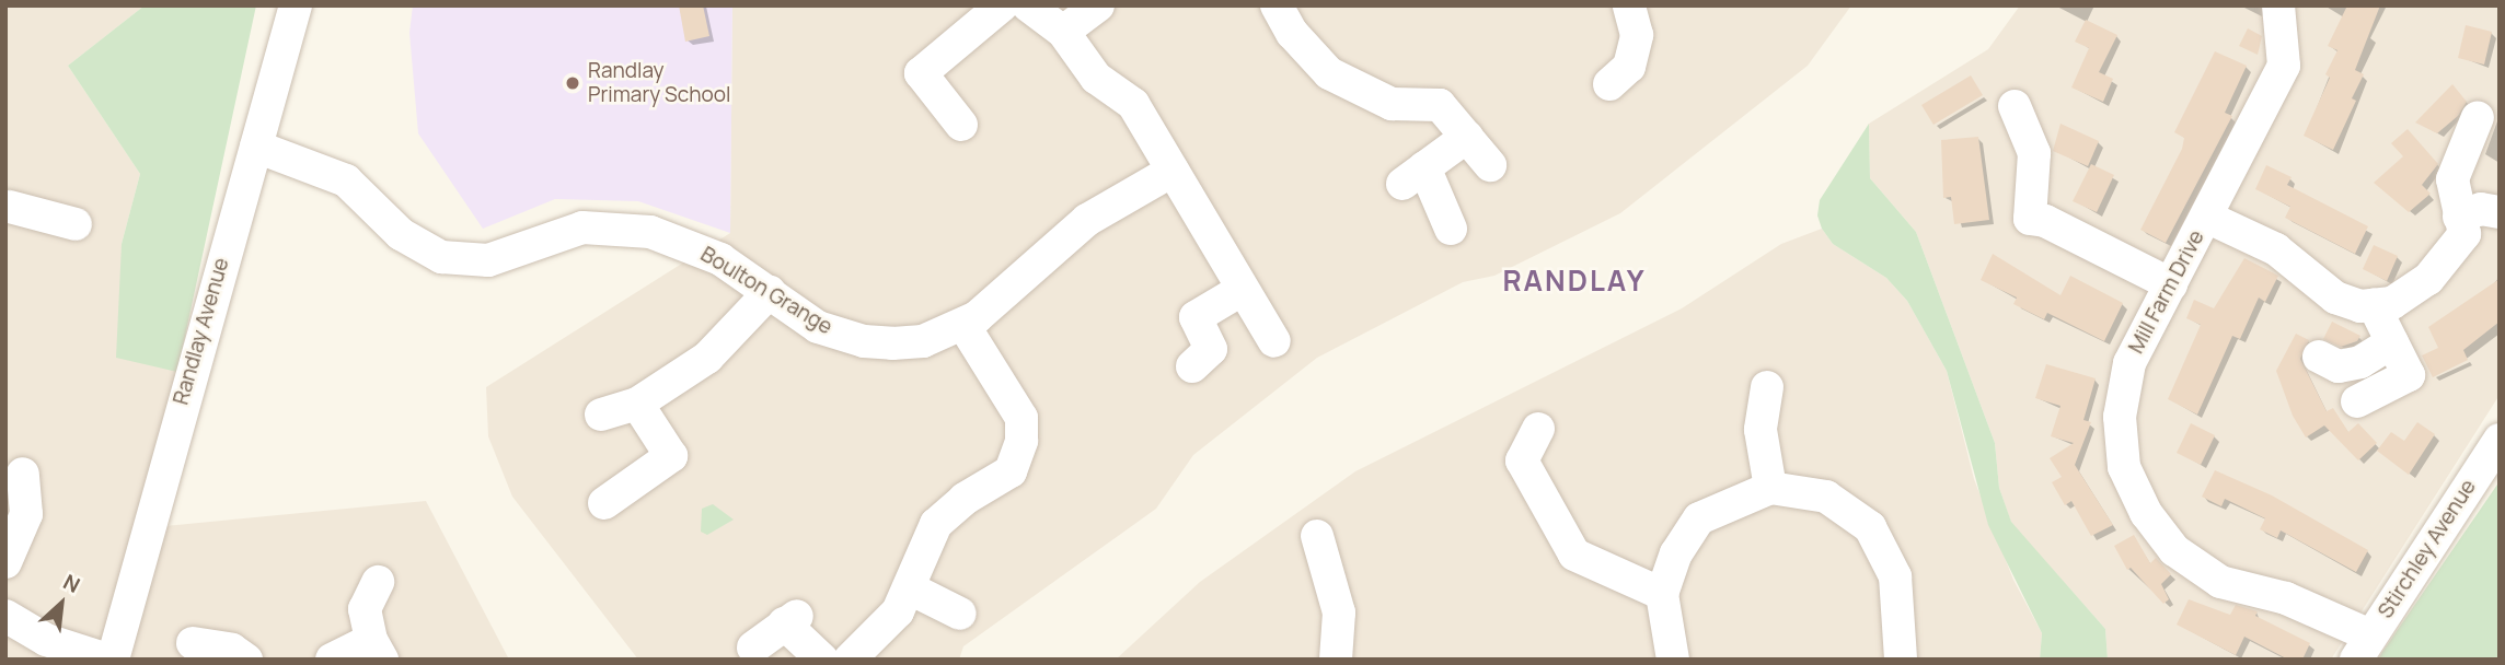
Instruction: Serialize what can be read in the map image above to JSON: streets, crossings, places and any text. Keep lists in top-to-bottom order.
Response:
{
  "streets": {
    "street": [
      "Boulton Grange",
      "Mill Farm Drive",
      "Randlay Avenue",
      "Stirchley Avenue"
    ]
  },
  "crossings": [
    ["Boulton Grange", "Randlay Avenue"],
    ["Mill Farm Drive", "Stirchley Avenue"]
  ],
  "districts": ["RANDLAY"],
  "places": ["Randlay Primary School"],
  "north": "top right"
}
